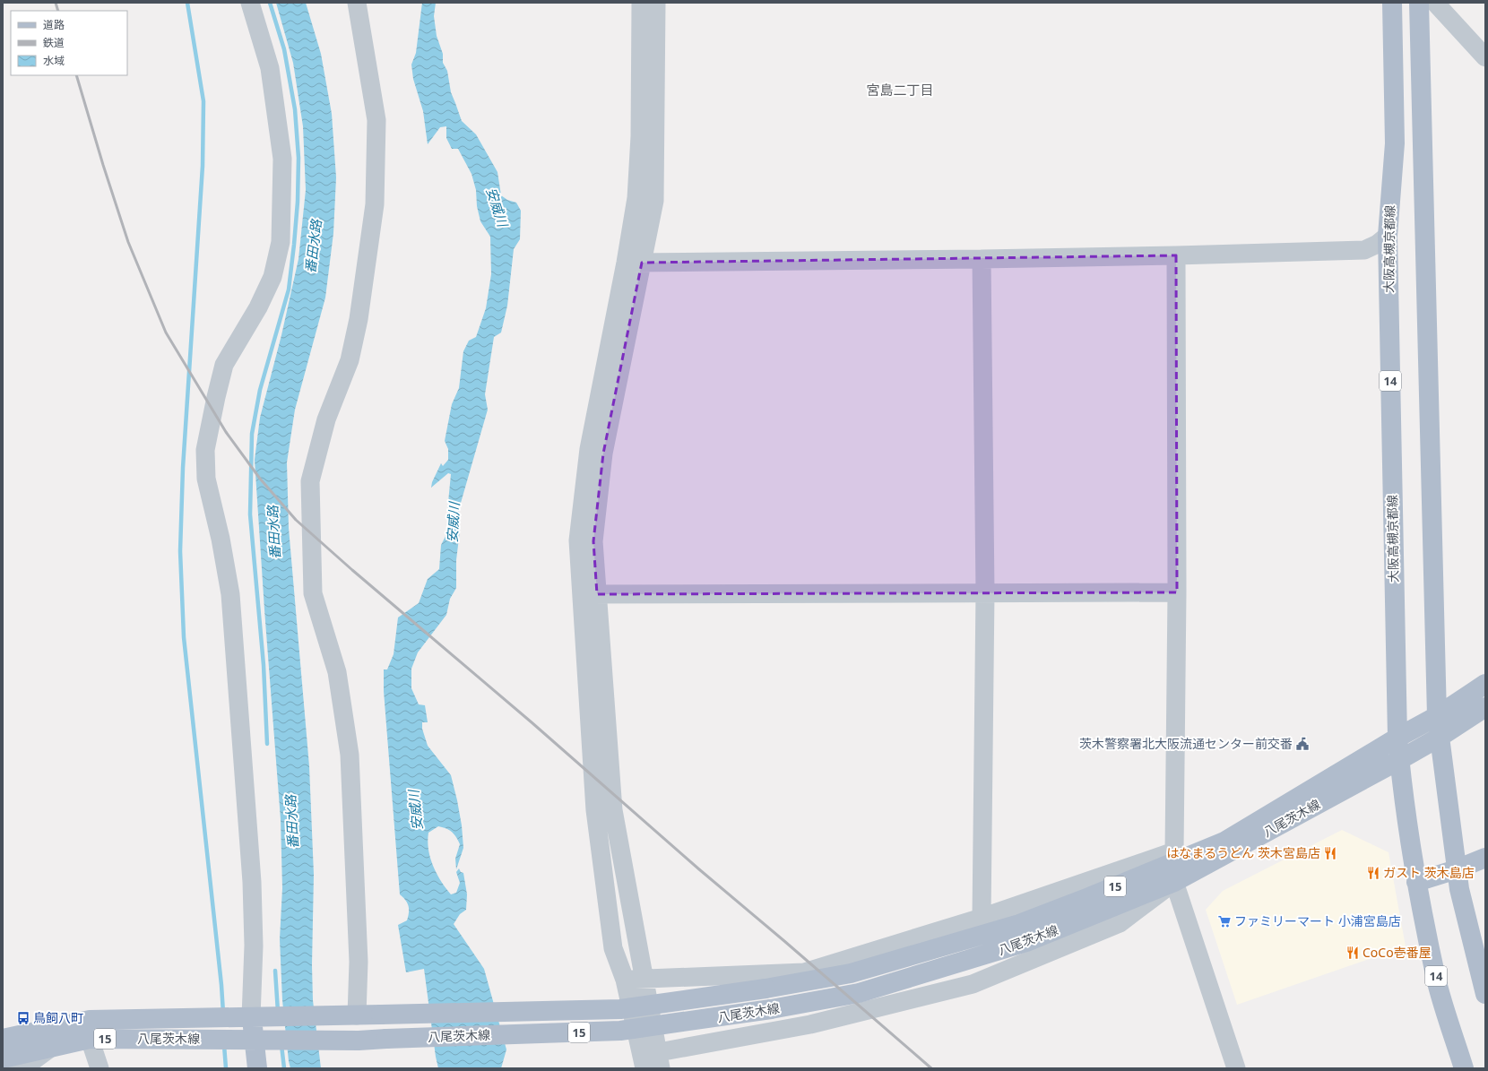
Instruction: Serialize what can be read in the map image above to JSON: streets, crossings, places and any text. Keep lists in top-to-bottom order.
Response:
{
  "streets": {
    "main road": [
      "大阪高槻京都線",
      "14",
      "八尾茨木線",
      "15"
    ]
  },
  "crossings": [
    ["大阪高槻京都線", "八尾茨木線"]
  ],
  "districts": ["宮島二丁目"],
  "water": ["安威川", "番田水路"],
  "places": {
    "public building": ["茨木警察署北大阪流通センター前交番"],
    "restaurant": ["はなまるうどん 茨木宮島店", "ガスト 茨木島店", "CoCo壱番屋"],
    "supermarket": ["ファミリーマート 小浦宮島店"],
    "bus stop": ["鳥飼八町"]
  },
  "legend": ["道路", "鉄道", "水域"]
}
